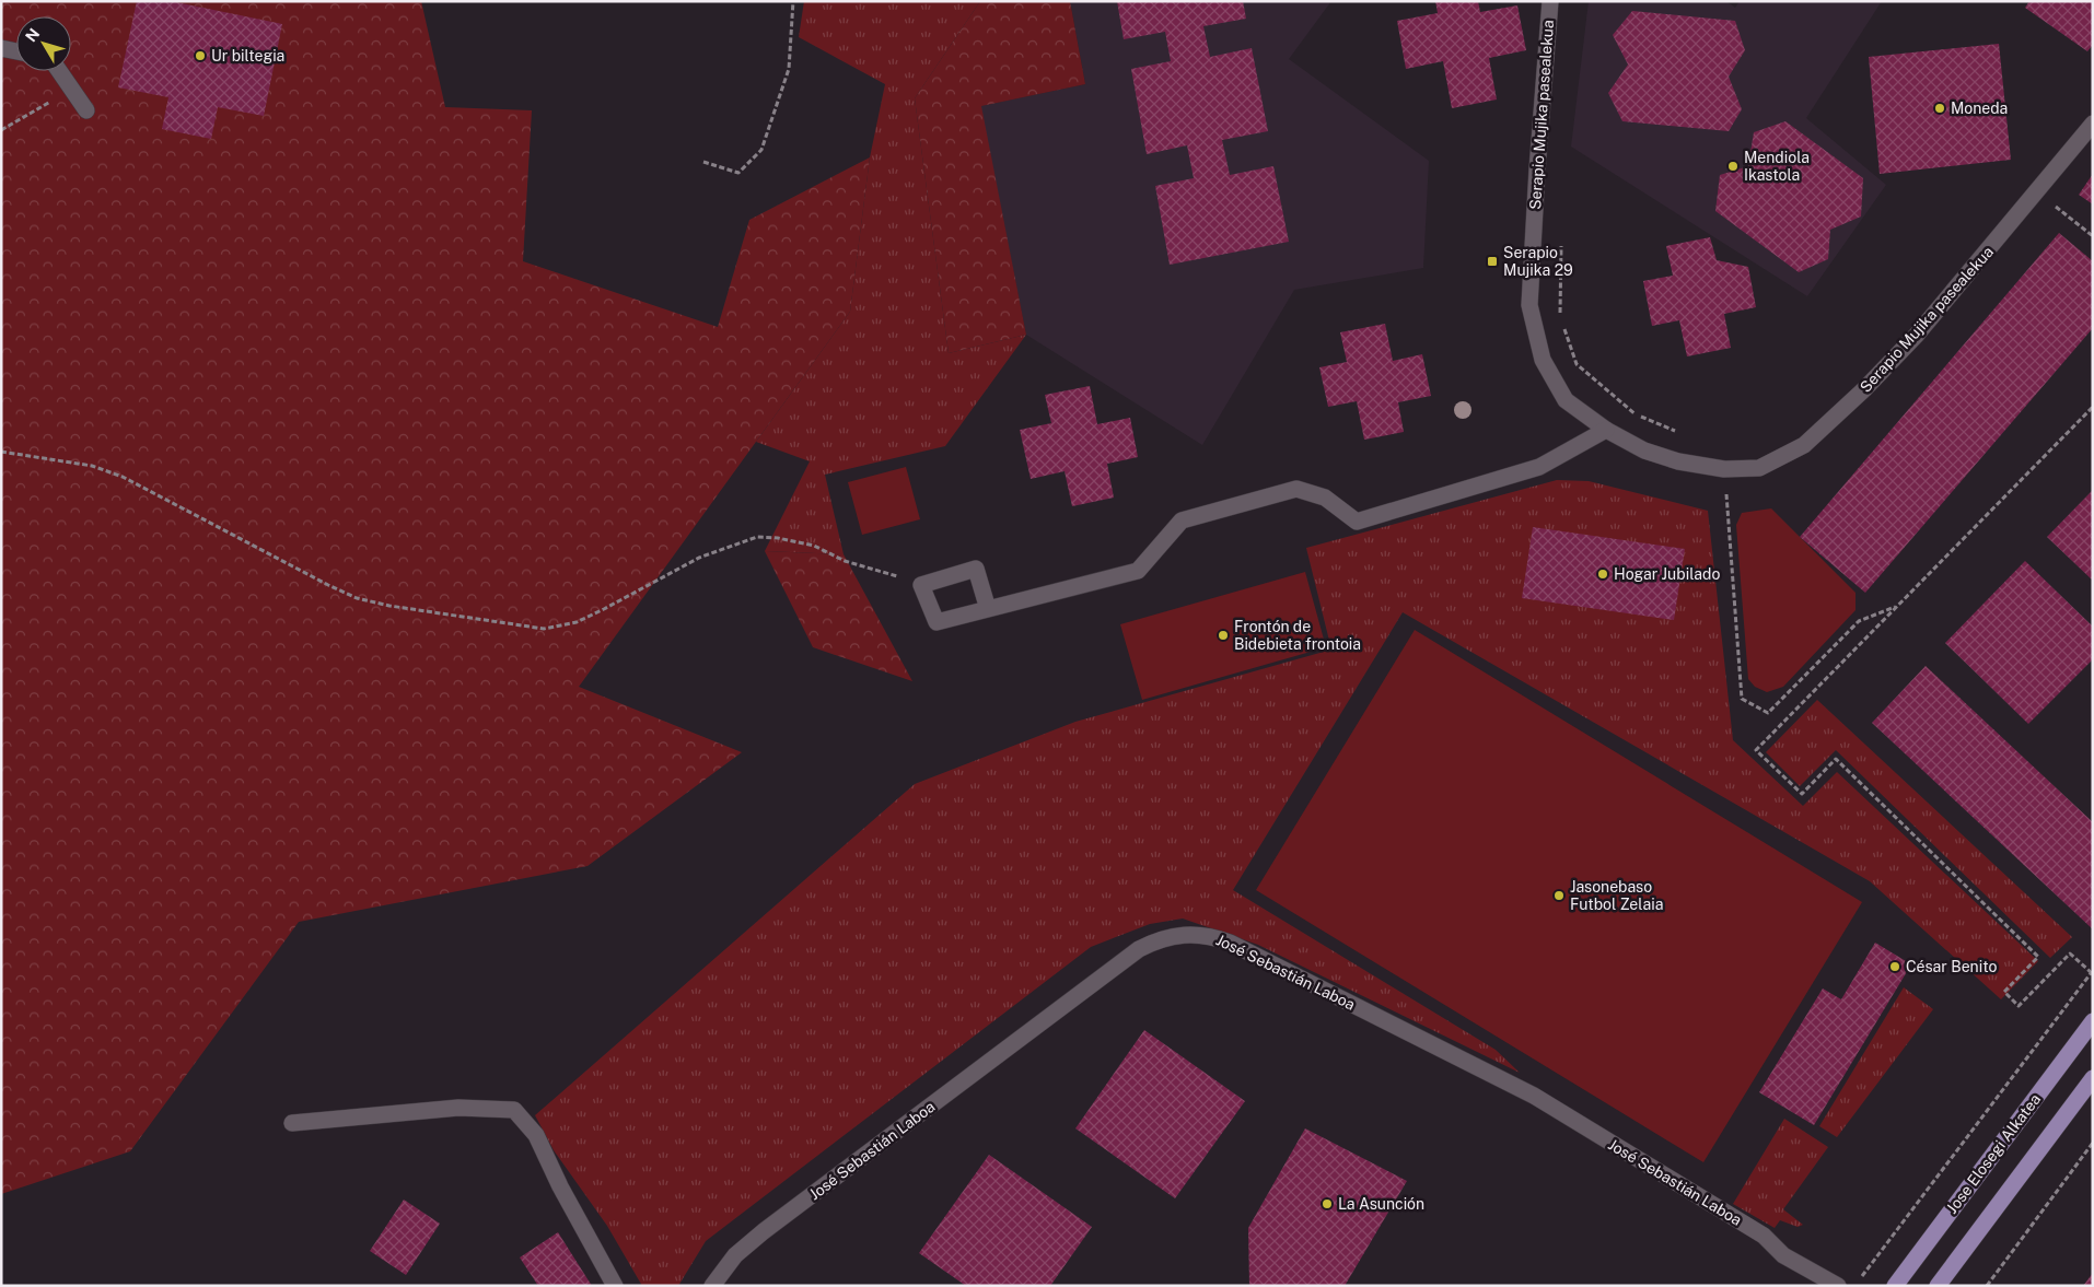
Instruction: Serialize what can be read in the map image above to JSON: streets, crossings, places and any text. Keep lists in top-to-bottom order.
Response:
{
  "streets": {
    "main road": ["Jose Elosegi Alkatea"],
    "street": ["Serapio Mujika pasealekua", "José Sebastián Laboa"]
  },
  "places": {
    "other": [
      "Ur biltegia",
      "Moneda",
      "Mendiola Ikastola",
      "Hogar Jubilado",
      "Frontón de Bidebieta frontoia",
      "Jasonebaso Futbol Zelaia",
      "César Benito",
      "La Asunción"
    ],
    "transit": ["Serapio Mujika 29"]
  },
  "north": "top left"
}
